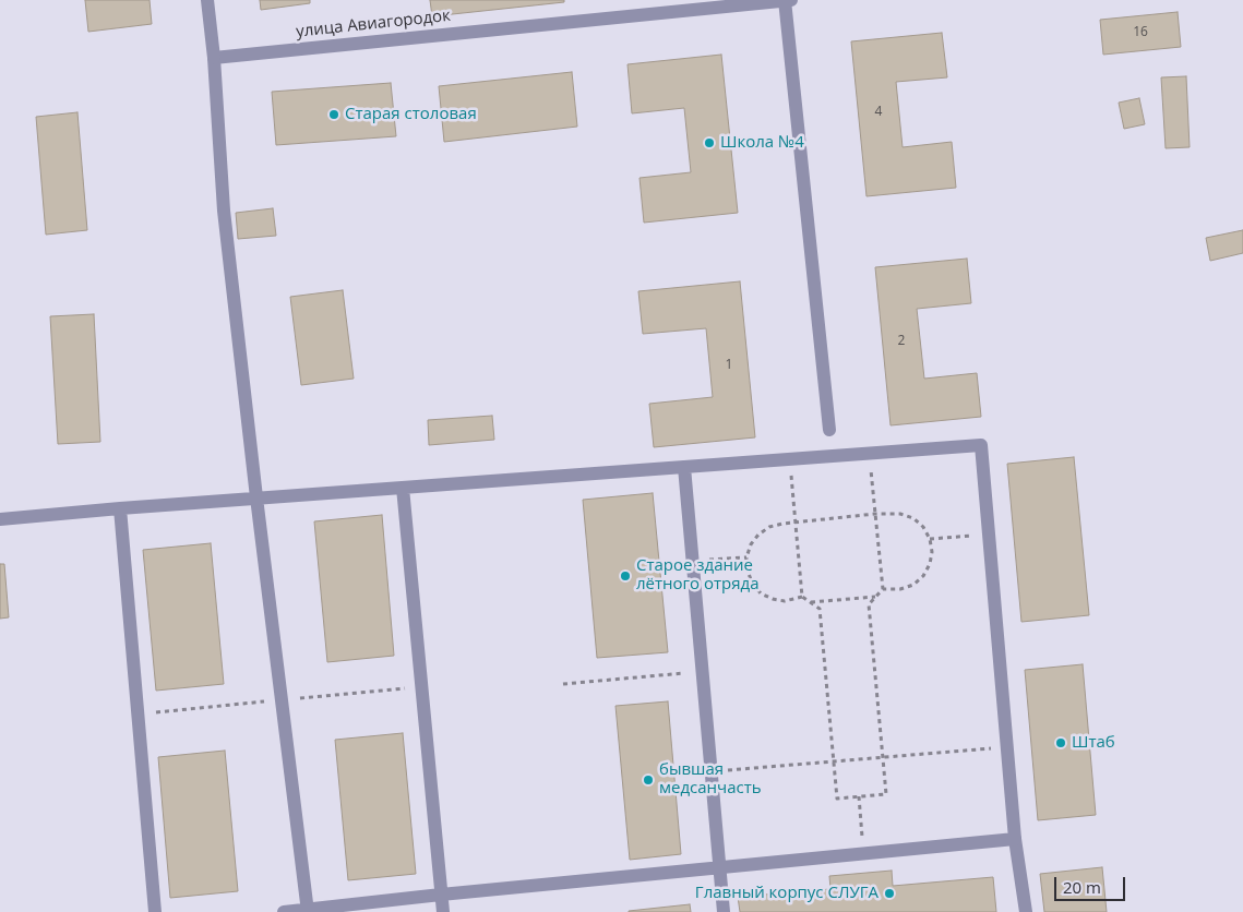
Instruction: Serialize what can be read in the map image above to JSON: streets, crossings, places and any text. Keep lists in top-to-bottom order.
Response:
{
  "streets": {
    "street": ["улица Авиагородок"]
  },
  "places": [
    "Старая столовая",
    "Школа №4",
    "Старое здание лётного отряда",
    "Штаб",
    "бывшая медсанчасть",
    "Главный корпус СЛУГА"
  ],
  "house_numbers": [
    "16",
    "4",
    "2",
    "1"
  ],
  "scale_bar": "20 m"
}
